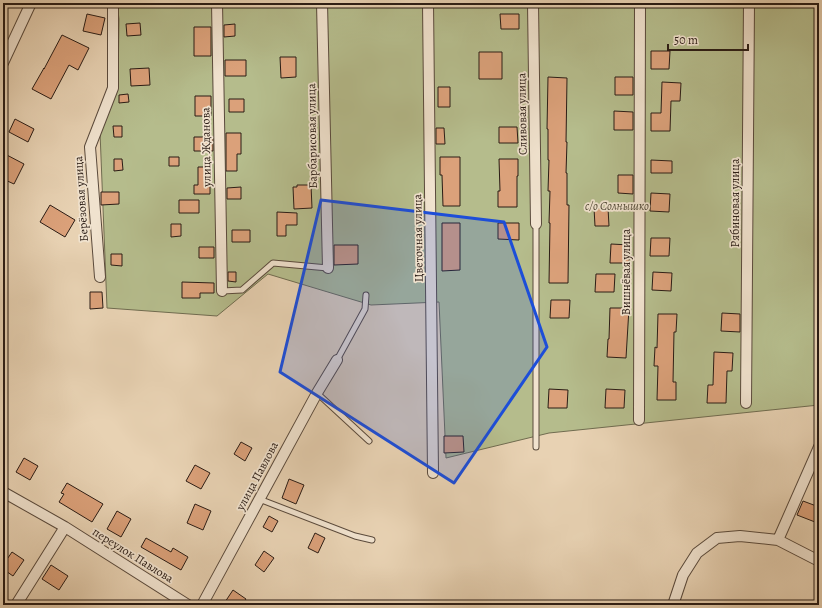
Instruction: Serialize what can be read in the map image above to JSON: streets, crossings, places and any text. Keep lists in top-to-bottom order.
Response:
{
  "streets": {
    "street": [
      "Сливовая улица",
      "Барбарисовая улица",
      "улица Жданова",
      "Берёзовая улица",
      "Рябиновая улица",
      "Цветочная улица",
      "Вишнёвая улица",
      "улица Павлова",
      "переулок Павлова"
    ]
  },
  "parks": ["с/о Солнышко"],
  "scale_bar": "50 m"
}
